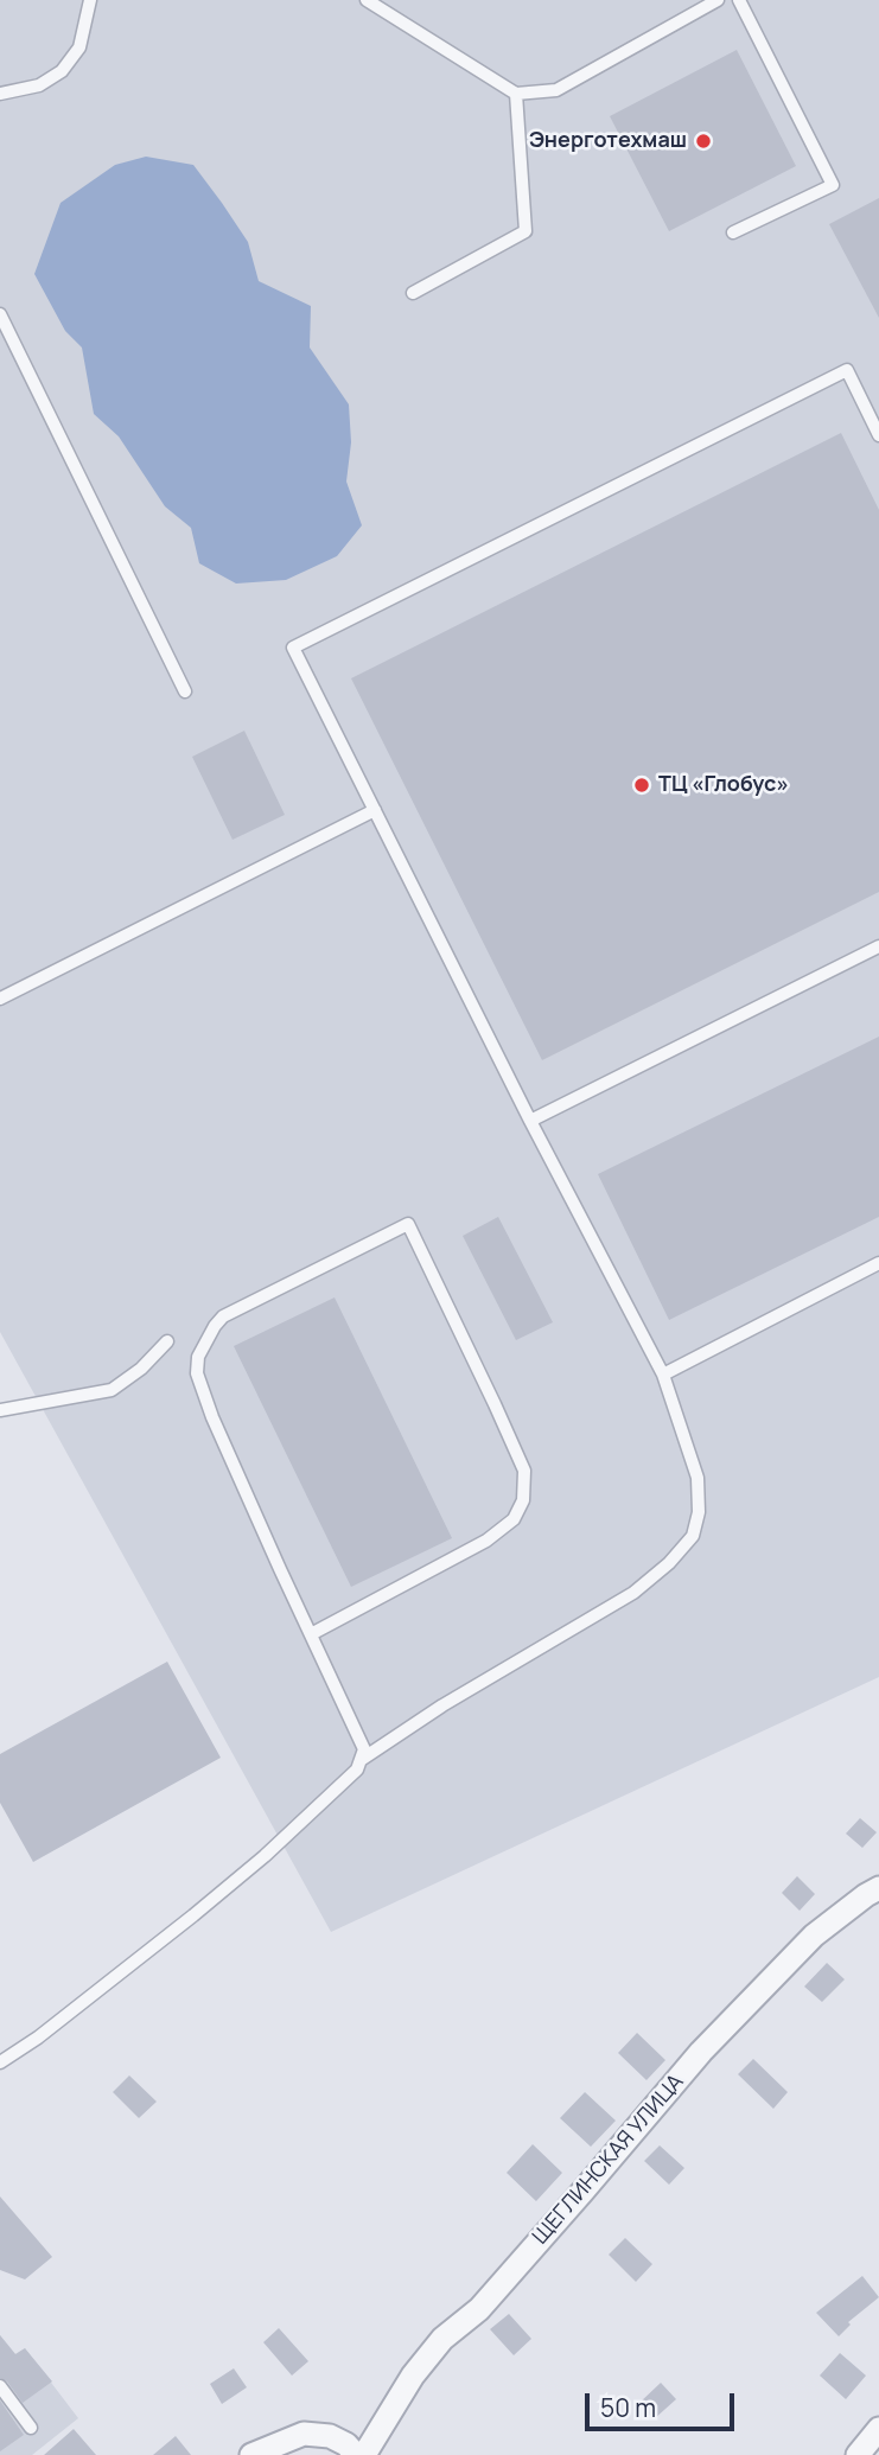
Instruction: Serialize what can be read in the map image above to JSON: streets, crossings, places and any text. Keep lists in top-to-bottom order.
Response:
{
  "streets": {
    "street": ["ЩЕГЛИНСКАЯ УЛИЦА"]
  },
  "places": ["Энерготехмаш", "ТЦ «Глобус»"],
  "scale_bar": "50 m"
}
